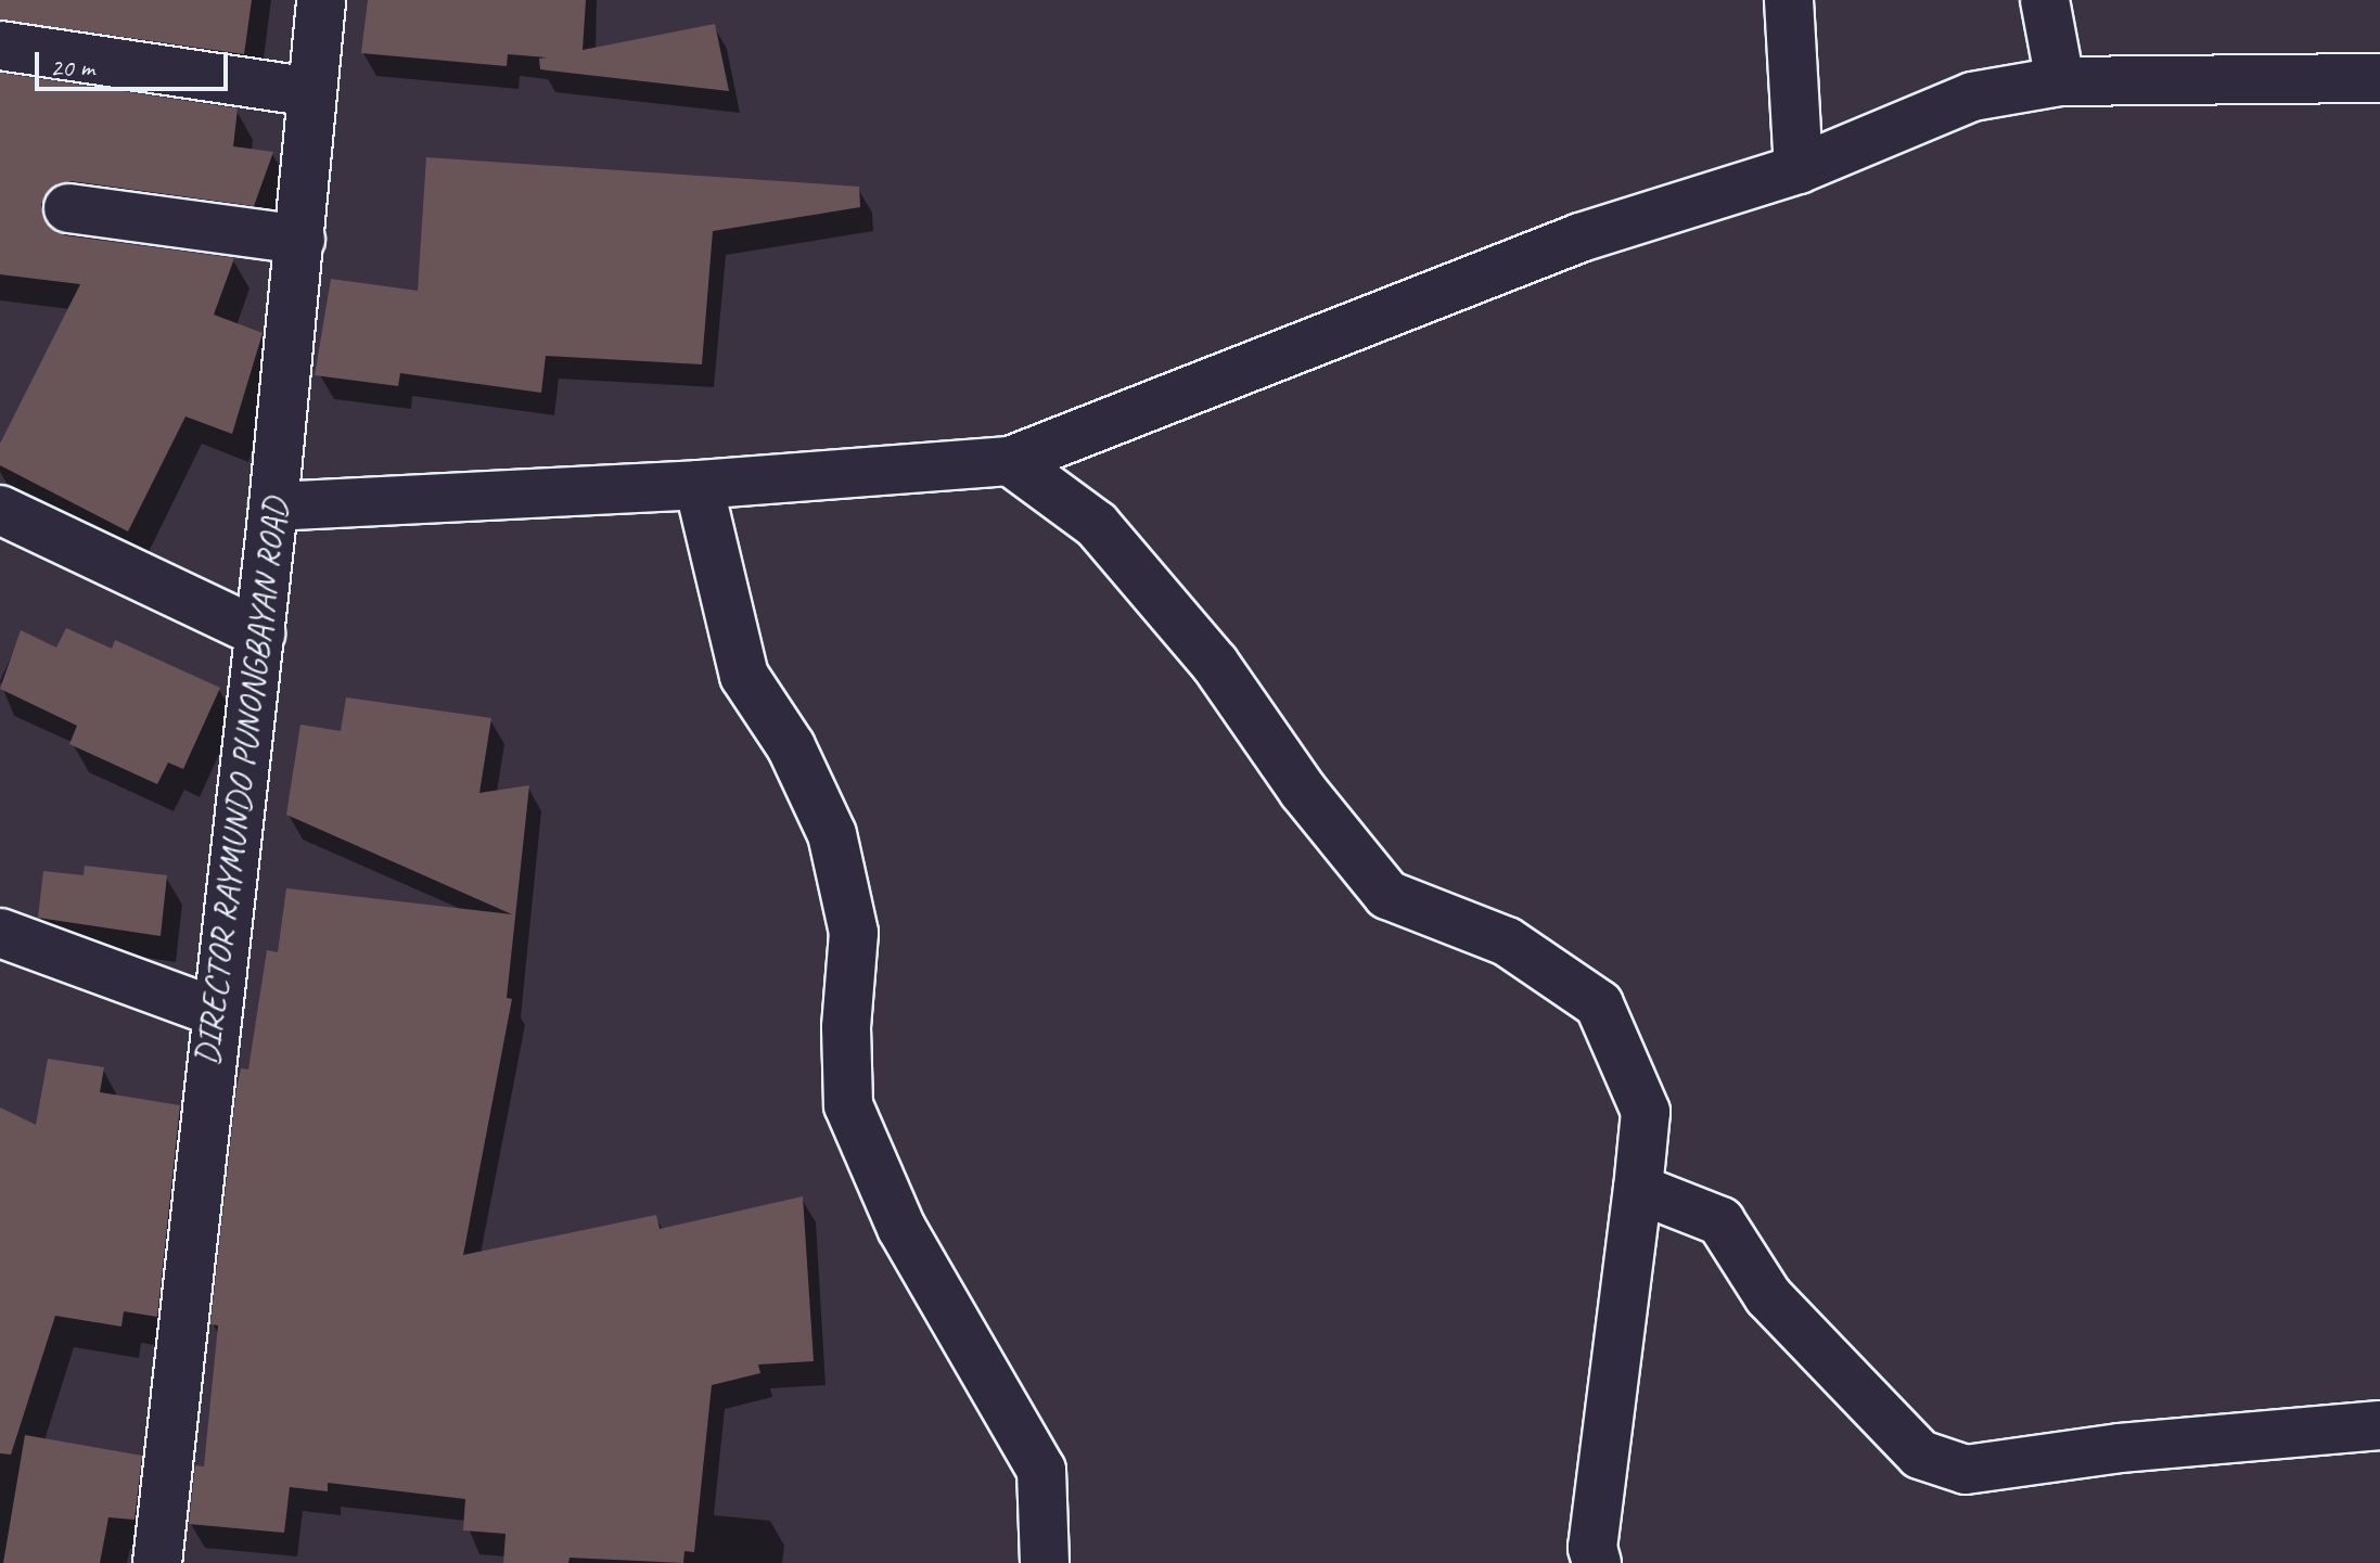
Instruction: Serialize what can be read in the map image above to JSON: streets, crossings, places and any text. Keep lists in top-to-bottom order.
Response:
{
  "streets": {
    "street": ["DIRECTOR RAYMUNDO PUNONGBAYAN ROAD"]
  },
  "scale_bar": "20 m"
}
